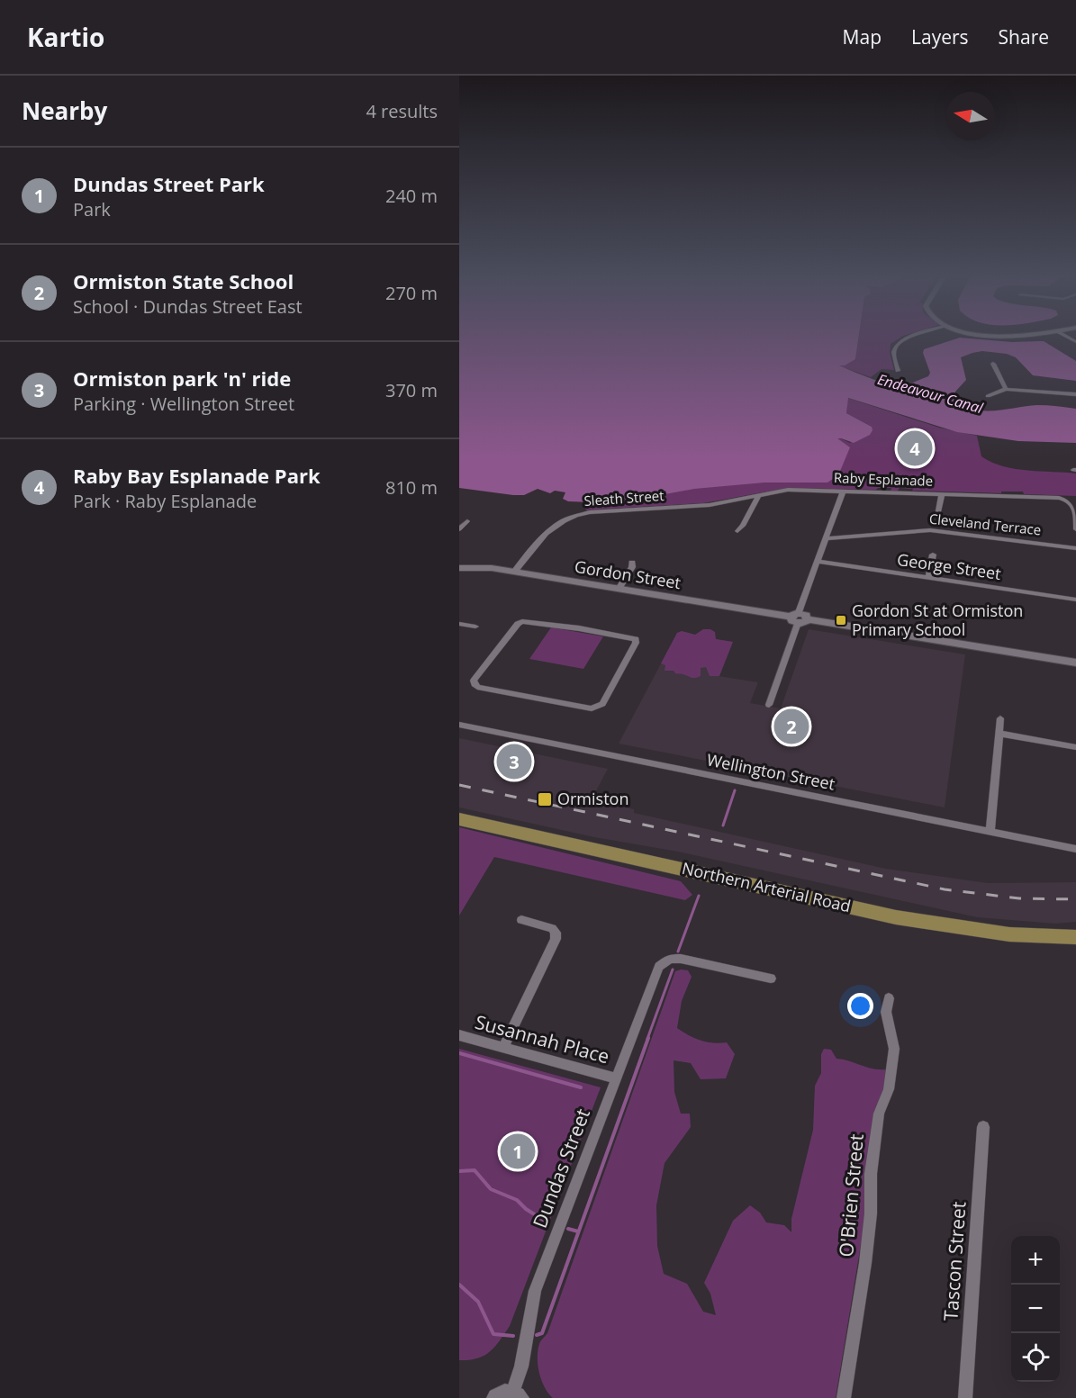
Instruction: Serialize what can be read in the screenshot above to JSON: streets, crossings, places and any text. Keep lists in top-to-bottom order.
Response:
{
  "streets": {
    "main road": ["Northern Arterial Road"],
    "street": [
      "Raby Esplanade",
      "Sleath Street",
      "Cleveland Terrace",
      "George Street",
      "Gordon Street",
      "Wellington Street",
      "Susannah Place",
      "Dundas Street",
      "O'Brien Street",
      "Tascon Street"
    ]
  },
  "crossings": [
    ["Raby Esplanade", "Sleath Street"],
    ["Sleath Street", "Gordon Street"],
    ["Susannah Place", "Dundas Street"]
  ],
  "water": ["Endeavour Canal"],
  "places": {
    "transit": ["Gordon St at Ormiston Primary School", "Ormiston"]
  },
  "north": "left",
  "page": {
    "header": "Kartio",
    "nav": ["Map", "Layers", "Share"],
    "heading": ["Nearby", "4 results"],
    "list": [
      {
        "mark": "1",
        "name": "Dundas Street Park",
        "note": "Park",
        "value": "240 m"
      },
      {
        "mark": "2",
        "name": "Ormiston State School",
        "note": "School · Dundas Street East",
        "value": "270 m"
      },
      {
        "mark": "3",
        "name": "Ormiston park 'n' ride",
        "note": "Parking · Wellington Street",
        "value": "370 m"
      },
      {
        "mark": "4",
        "name": "Raby Bay Esplanade Park",
        "note": "Park · Raby Esplanade",
        "value": "810 m"
      }
    ],
    "pins": [
      "4",
      "2",
      "3",
      "1"
    ],
    "map_buttons": ["+", "−"]
  }
}
